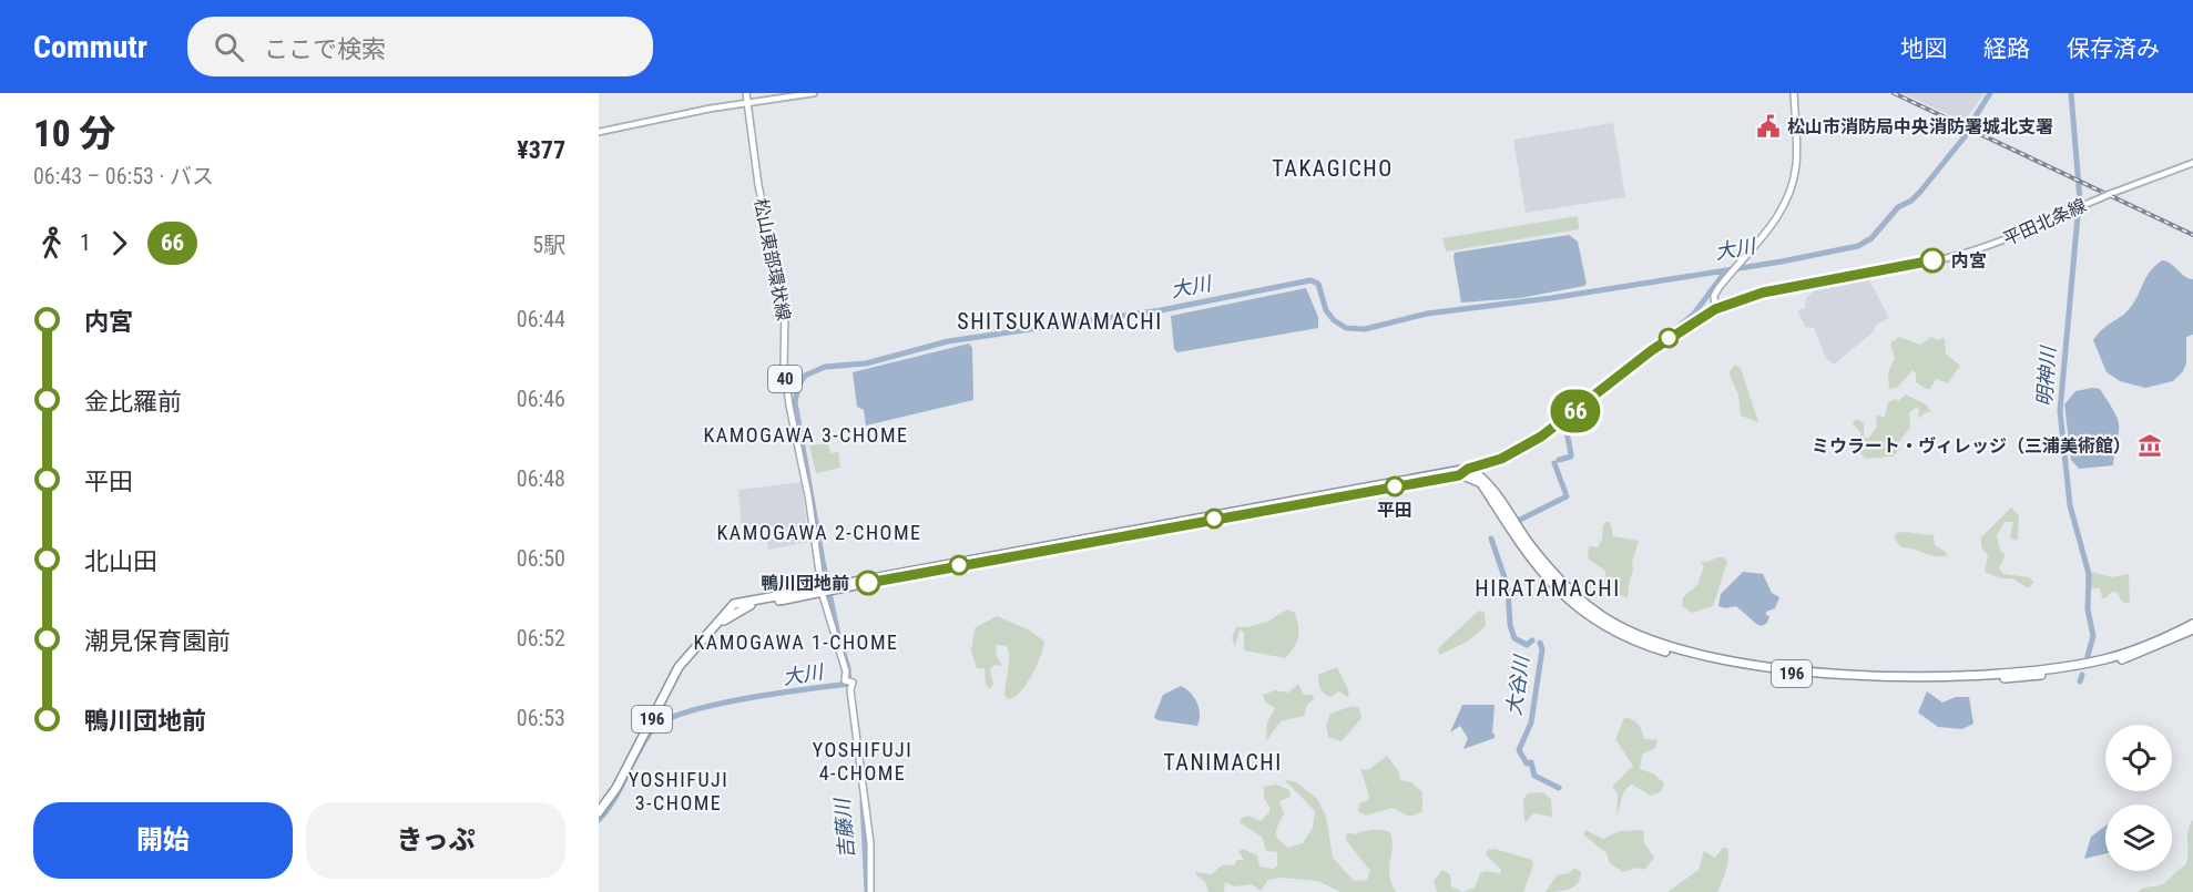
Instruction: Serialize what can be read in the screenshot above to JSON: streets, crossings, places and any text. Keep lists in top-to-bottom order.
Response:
{
  "streets": {
    "highway": ["196"],
    "main road": ["平田北条線", "松山東部環状線", "40"]
  },
  "crossings": [
    ["平田北条線", "196"],
    ["松山東部環状線", "196"]
  ],
  "districts": [
    "TAKAGICHO",
    "SHITSUKAWAMACHI",
    "KAMOGAWA 3-CHOME",
    "KAMOGAWA 2-CHOME",
    "HIRATAMACHI",
    "KAMOGAWA 1-CHOME",
    "YOSHIFUJI 4-CHOME",
    "TANIMACHI",
    "YOSHIFUJI 3-CHOME"
  ],
  "water": [
    "大川",
    "明神川",
    "大谷川",
    "吉藤川"
  ],
  "places": {
    "public building": ["松山市消防局中央消防署城北支署"],
    "other": ["内宮", "平田", "鴨川団地前"],
    "museum": ["ミウラート・ヴィレッジ（三浦美術館）"]
  },
  "lines": ["bus line 66"],
  "page": {
    "header": "Commutr",
    "search": "ここで検索",
    "nav": ["地図", "経路", "保存済み"],
    "heading": ["10 分", "06:43 – 06:53 · バス", "¥377"],
    "on_map": "66",
    "legs": ["1", "66", "5駅"],
    "list": [
      {
        "name": "内宮",
        "value": "06:44"
      },
      {
        "name": "金比羅前",
        "value": "06:46"
      },
      {
        "name": "平田",
        "value": "06:48"
      },
      {
        "name": "北山田",
        "value": "06:50"
      },
      {
        "name": "潮見保育園前",
        "value": "06:52"
      },
      {
        "name": "鴨川団地前",
        "value": "06:53"
      }
    ],
    "buttons": ["開始", "きっぷ"]
  }
}
